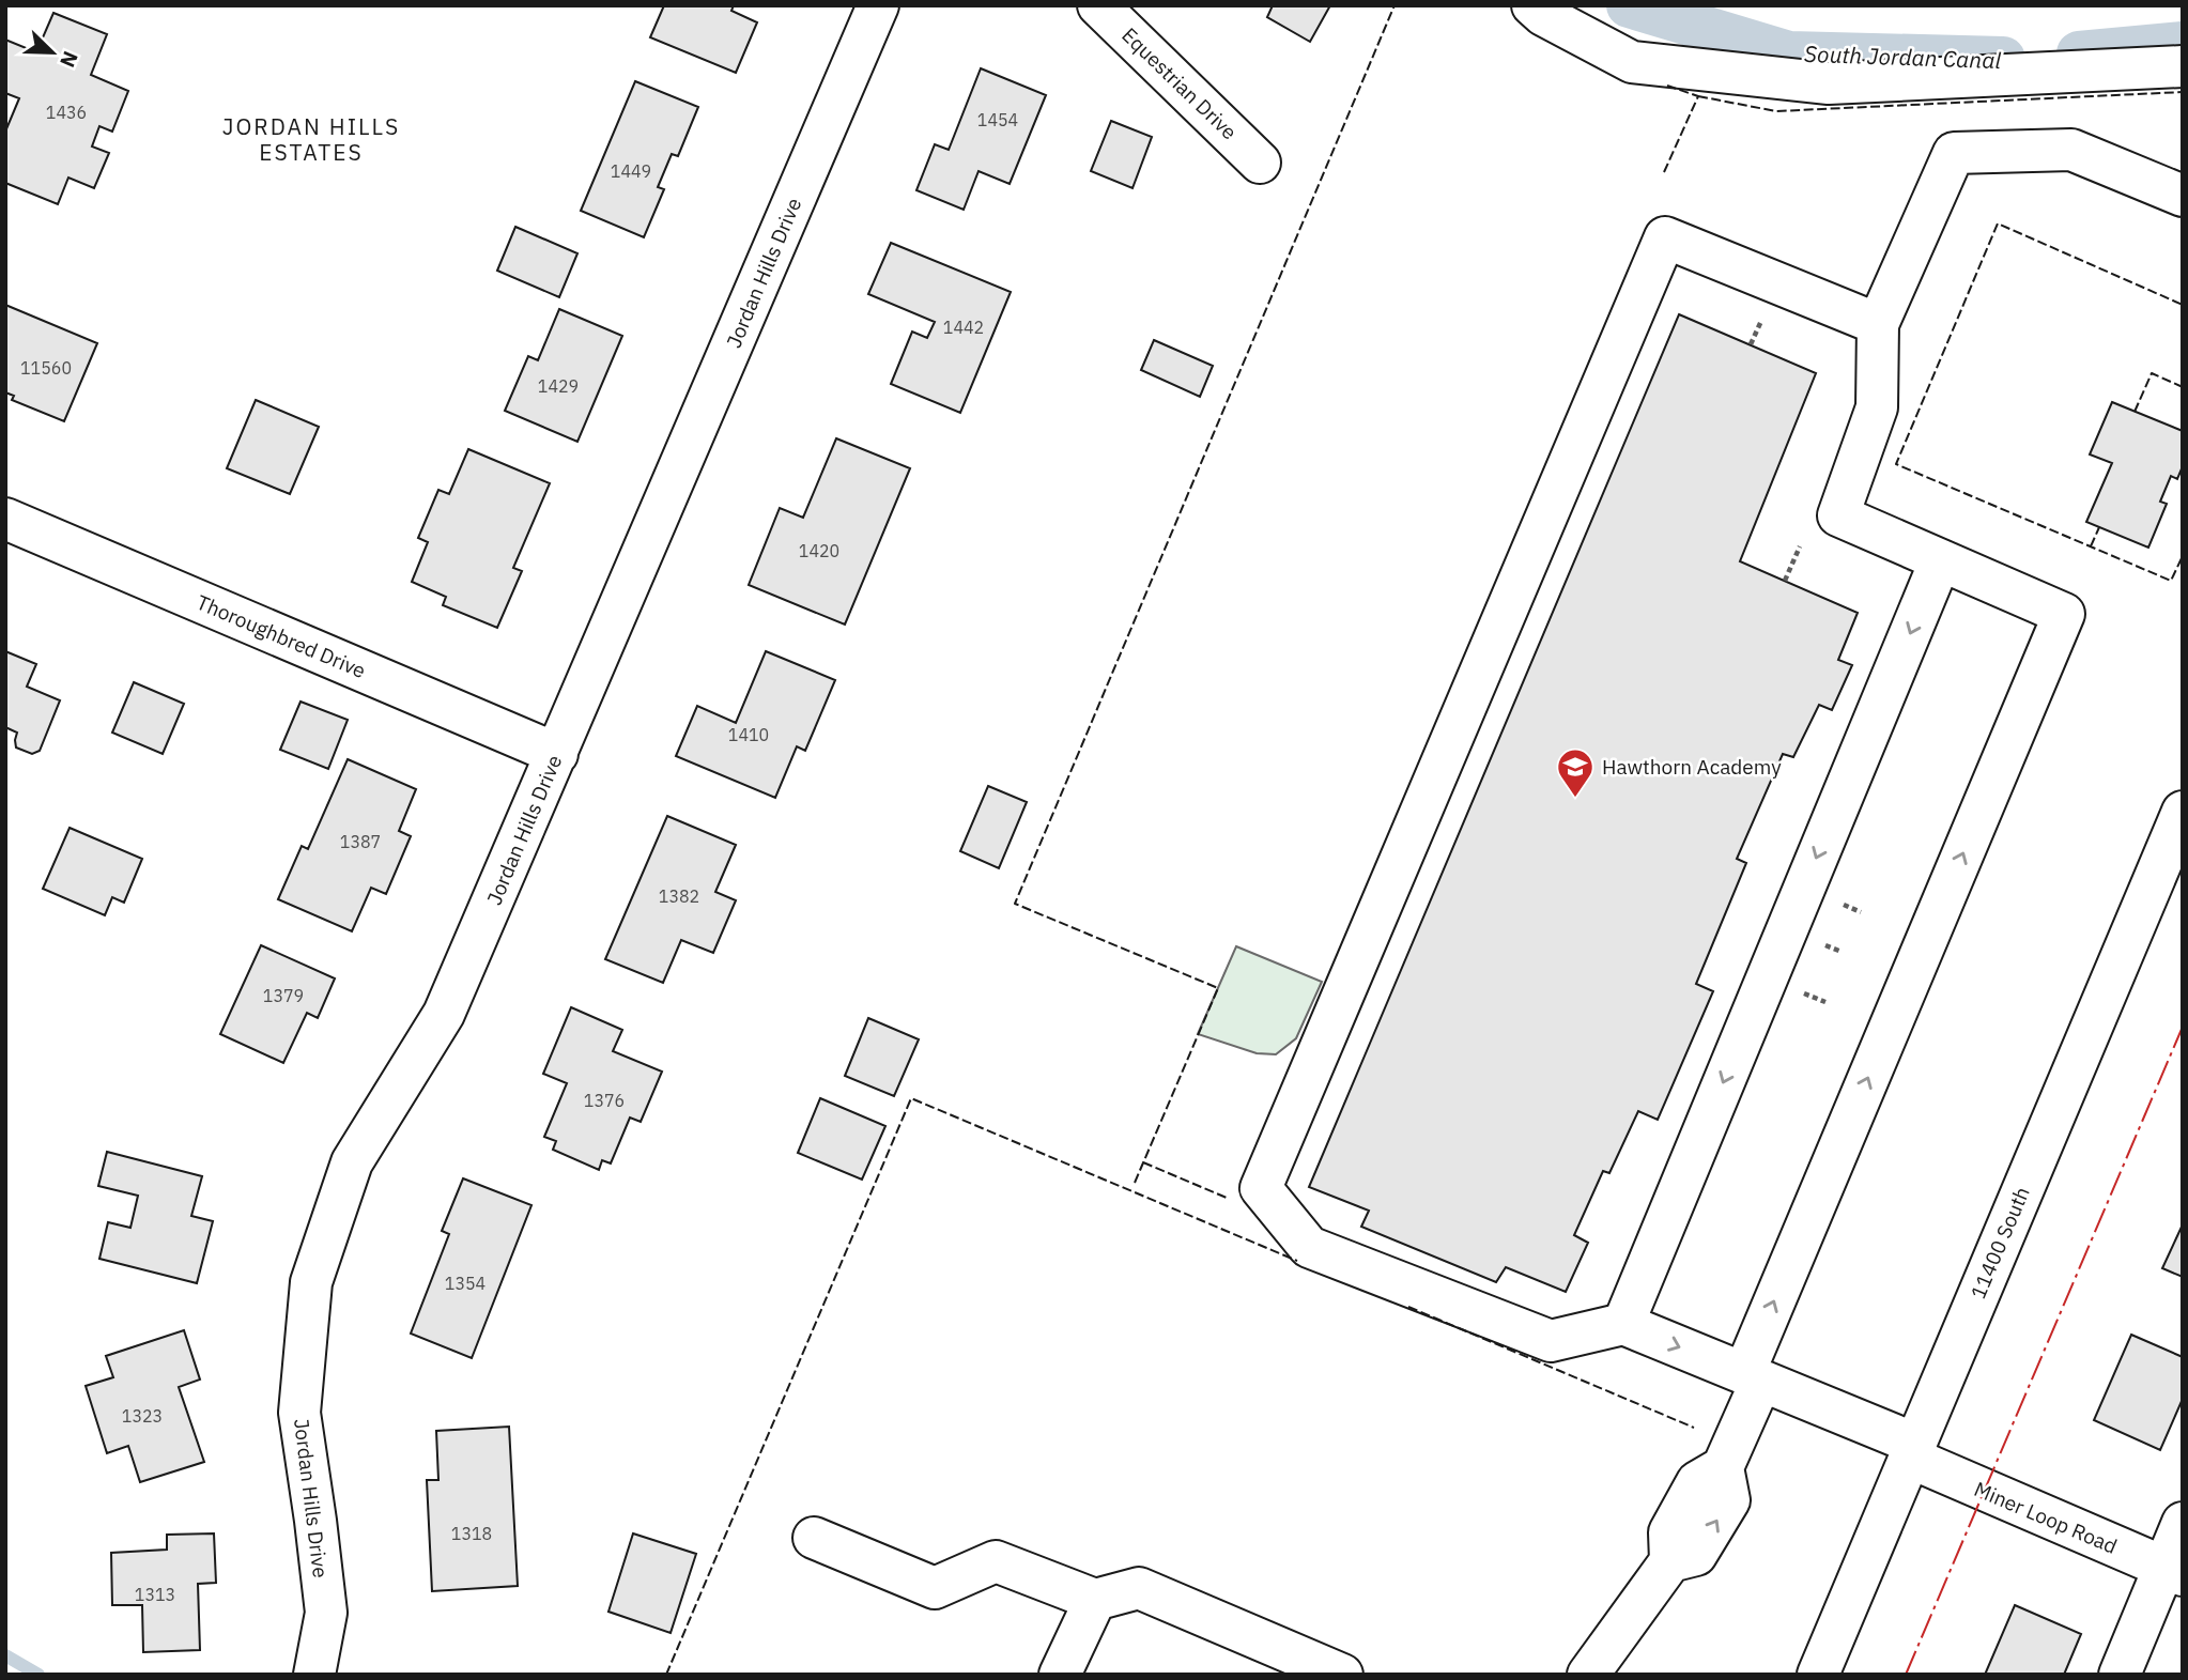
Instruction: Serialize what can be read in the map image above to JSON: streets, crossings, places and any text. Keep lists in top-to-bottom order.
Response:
{
  "streets": {
    "street": [
      "Equestrian Drive",
      "Jordan Hills Drive",
      "Thoroughbred Drive",
      "11400 South",
      "Miner Loop Road"
    ]
  },
  "crossings": [
    ["Jordan Hills Drive", "Thoroughbred Drive"],
    ["11400 South", "Miner Loop Road"]
  ],
  "districts": ["JORDAN HILLS ESTATES"],
  "water": ["South Jordan Canal"],
  "places": {
    "school or university": ["Hawthorn Academy"]
  },
  "house_numbers": [
    "1436",
    "1454",
    "1449",
    "1442",
    "11560",
    "1429",
    "1420",
    "1410",
    "1387",
    "1382",
    "1379",
    "1376",
    "1354",
    "1323",
    "1318",
    "1313"
  ],
  "north": "bottom right"
}
